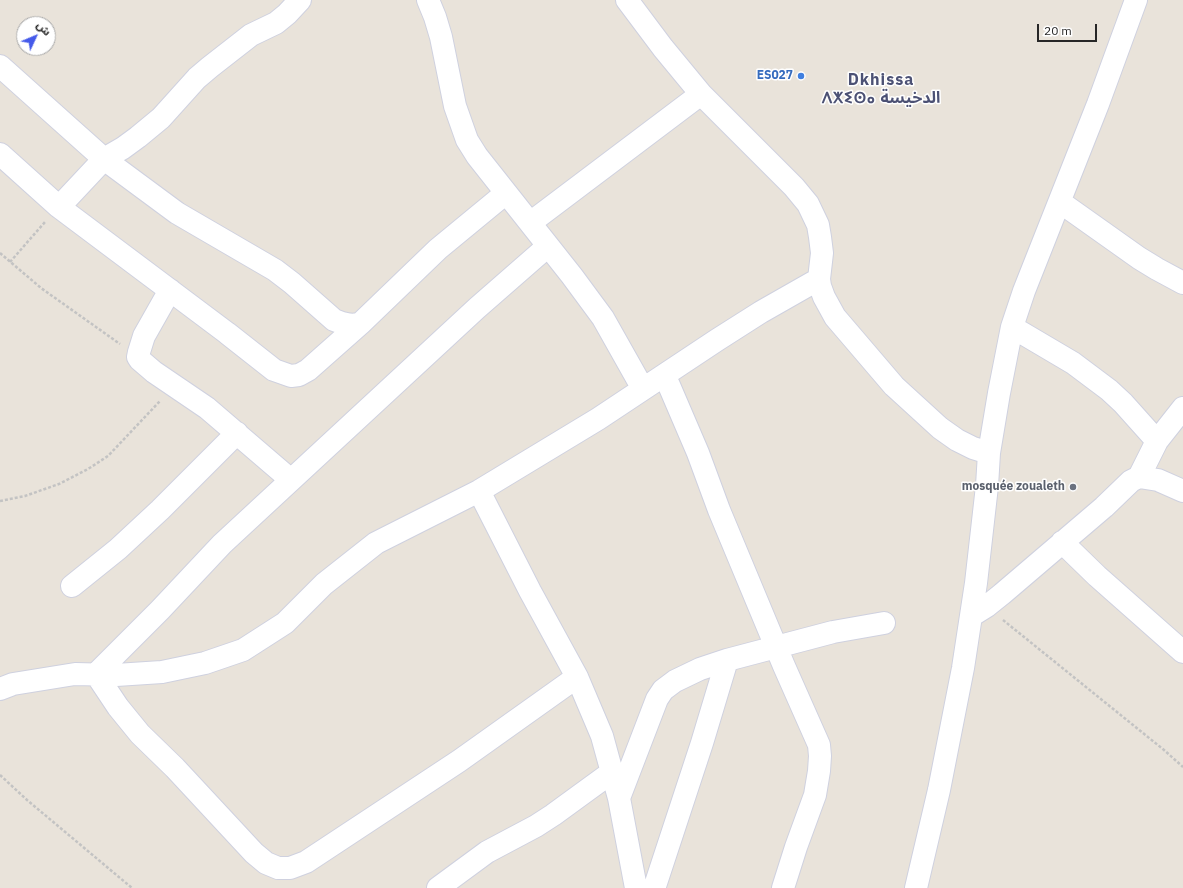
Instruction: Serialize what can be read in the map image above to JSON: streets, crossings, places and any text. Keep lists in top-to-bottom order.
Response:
{
  "districts": ["Dkhissa ⴷⵅⵉⵙⴰ الدخيسة"],
  "places": ["ES027", "mosquée zoualeth"],
  "scale_bar": "20 m",
  "north": "top right"
}
